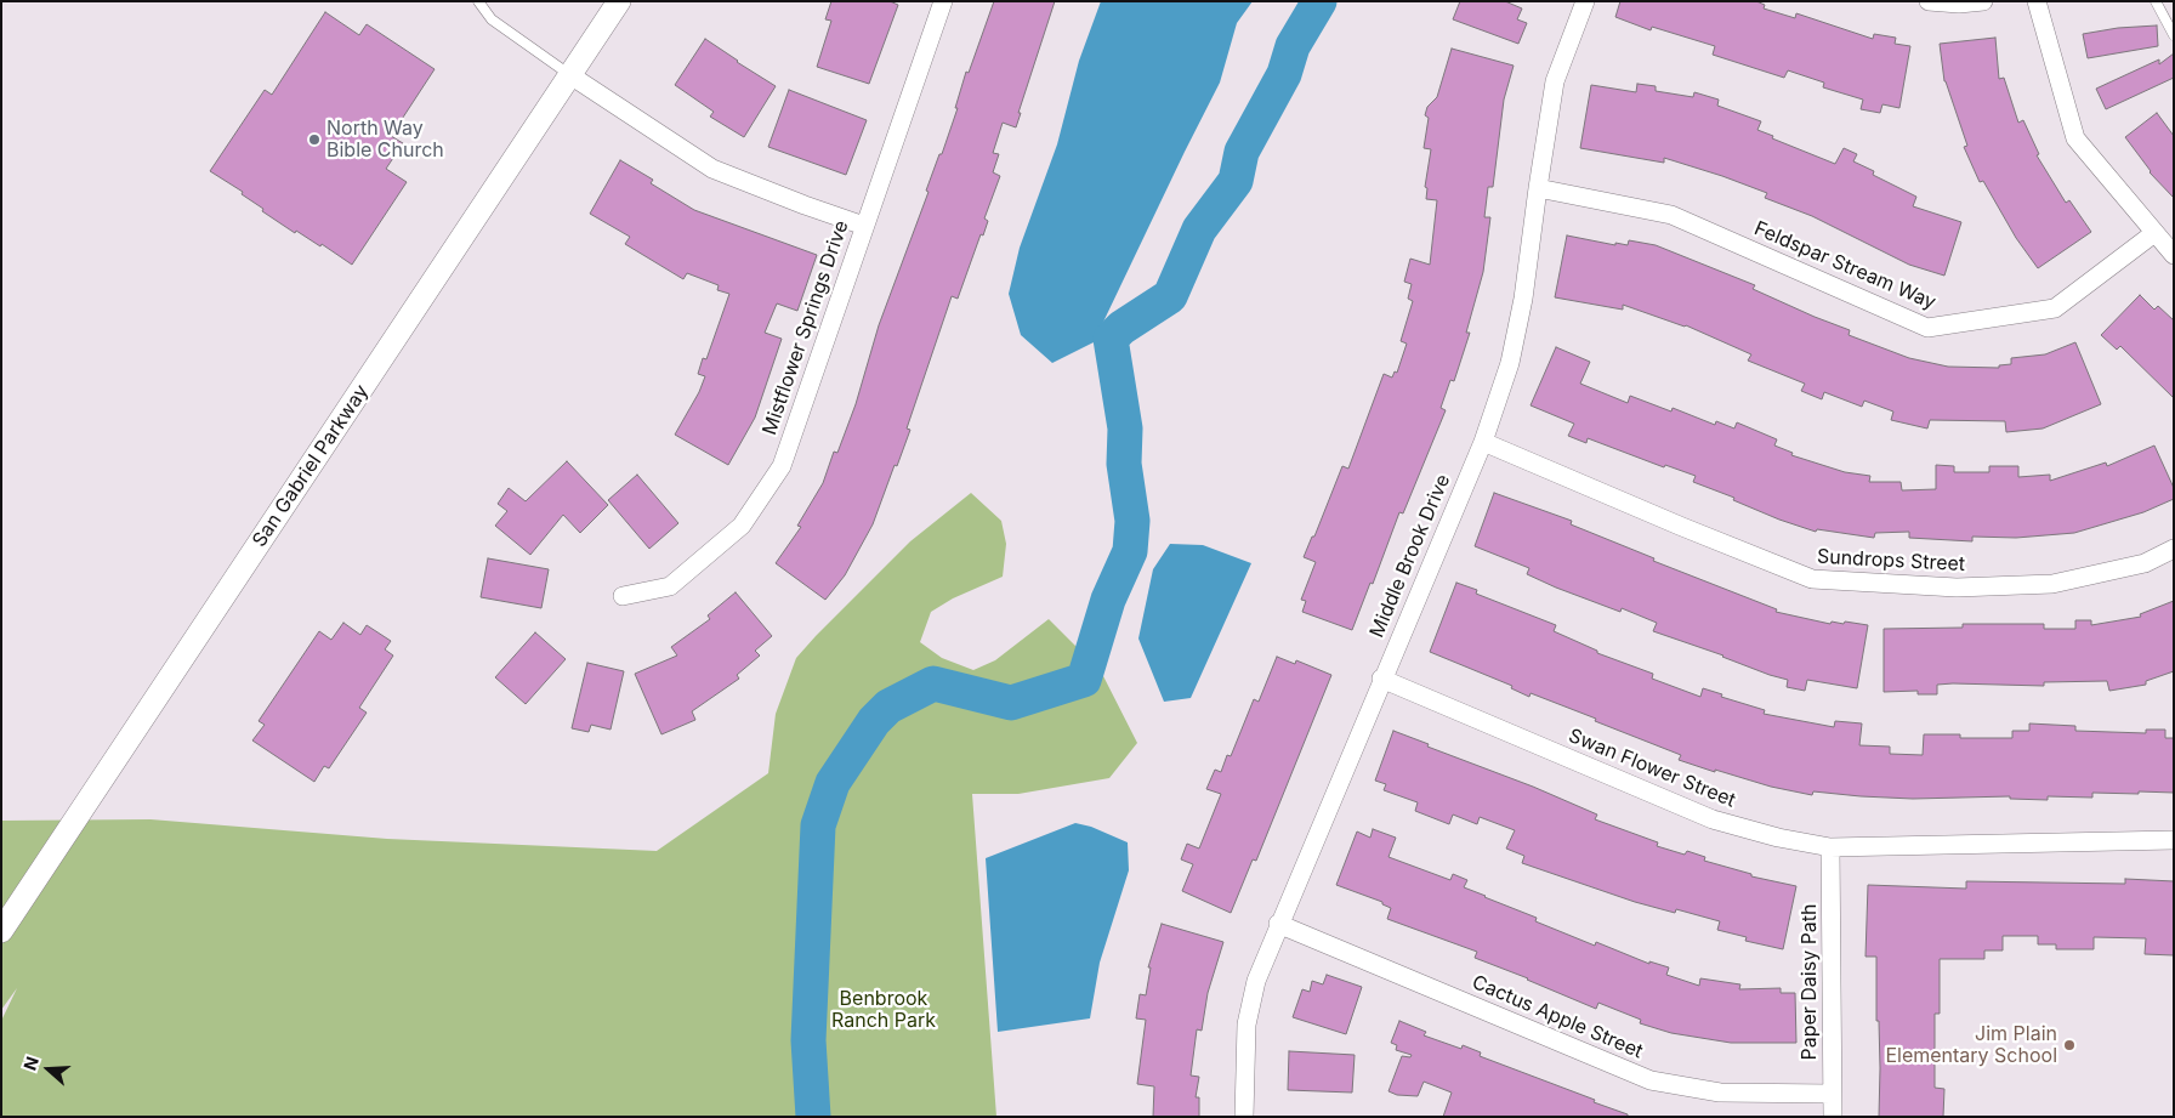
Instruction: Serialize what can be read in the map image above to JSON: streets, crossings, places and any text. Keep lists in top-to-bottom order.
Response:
{
  "streets": {
    "street": [
      "Feldspar Stream Way",
      "Mistflower Springs Drive",
      "San Gabriel Parkway",
      "Middle Brook Drive",
      "Sundrops Street",
      "Swan Flower Street",
      "Paper Daisy Path",
      "Cactus Apple Street"
    ]
  },
  "crossings": [
    ["Feldspar Stream Way", "Middle Brook Drive"],
    ["Middle Brook Drive", "Sundrops Street"],
    ["Middle Brook Drive", "Swan Flower Street"],
    ["Middle Brook Drive", "Cactus Apple Street"],
    ["Swan Flower Street", "Paper Daisy Path"],
    ["Paper Daisy Path", "Cactus Apple Street"]
  ],
  "parks": ["Benbrook Ranch Park"],
  "places": ["North Way Bible Church", "Jim Plain Elementary School"],
  "north": "left"
}
